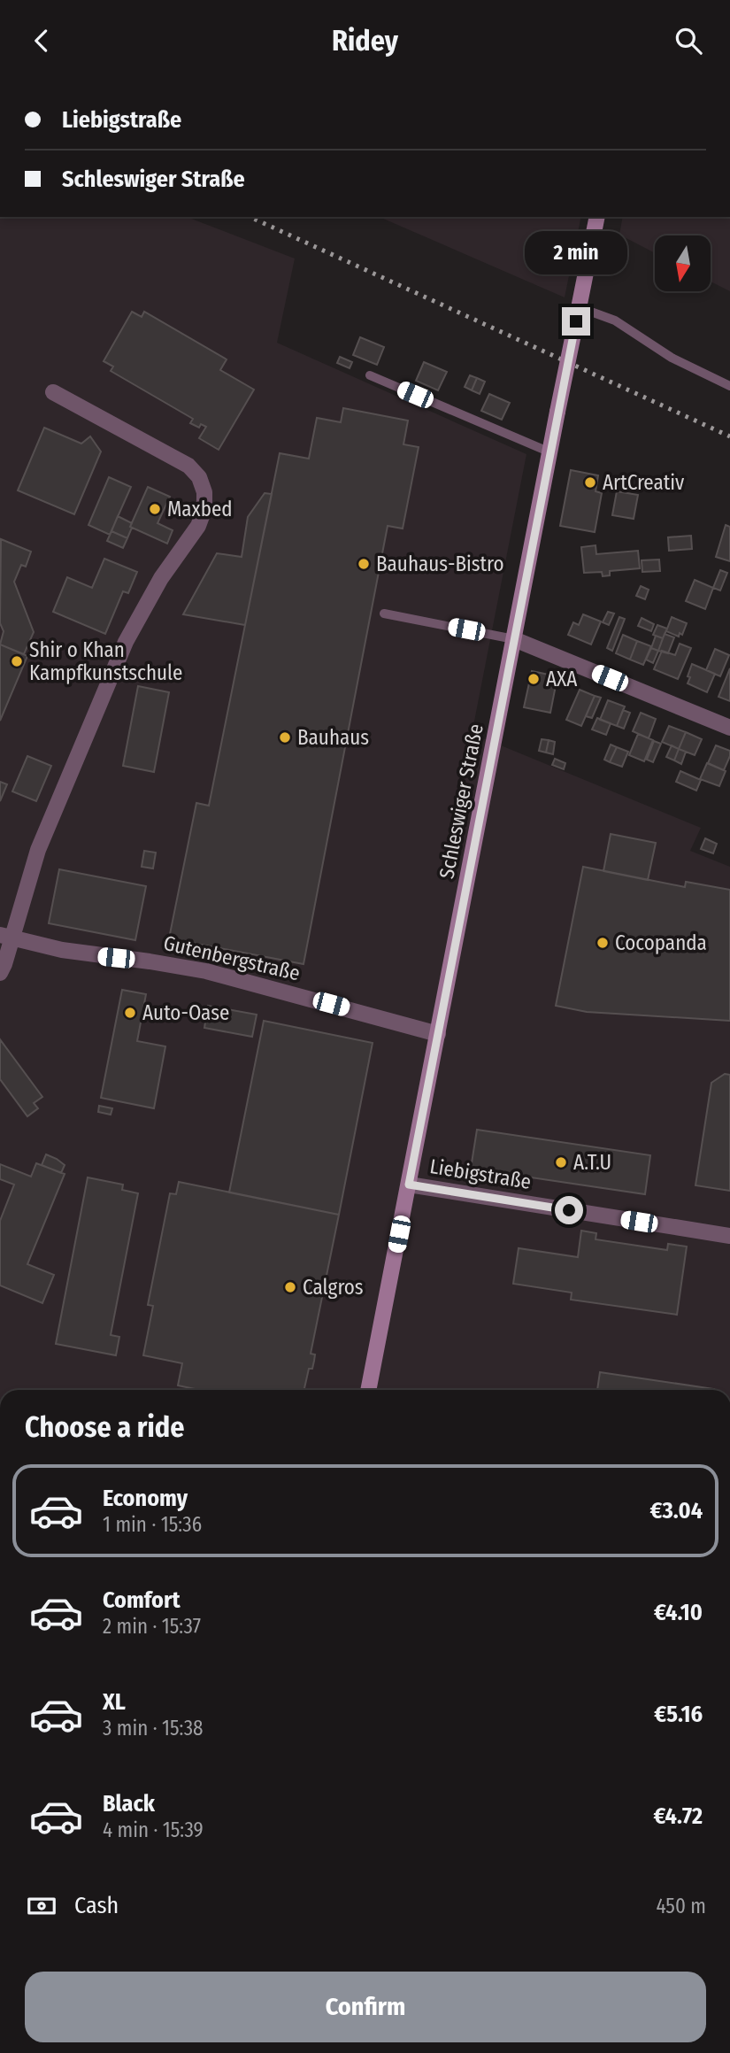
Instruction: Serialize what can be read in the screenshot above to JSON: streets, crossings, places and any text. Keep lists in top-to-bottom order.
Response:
{
  "streets": {
    "main road": ["Schleswiger Straße"],
    "street": ["Gutenbergstraße", "Liebigstraße"]
  },
  "crossings": [
    ["Schleswiger Straße", "Gutenbergstraße"],
    ["Schleswiger Straße", "Liebigstraße"]
  ],
  "places": [
    "ArtCreativ",
    "Maxbed",
    "Bauhaus-Bistro",
    "Shir o Khan Kampfkunstschule",
    "AXA",
    "Bauhaus",
    "Cocopanda",
    "Auto-Oase",
    "A.T.U",
    "Calgros"
  ],
  "north": "bottom",
  "page": {
    "header": "Ridey",
    "banner": ["Liebigstraße", "Schleswiger Straße"],
    "bubble": "2 min",
    "heading": "Choose a ride",
    "list": [
      {
        "name": "Economy",
        "note": "1 min · 15:36",
        "value": "€3.04"
      },
      {
        "name": "Comfort",
        "note": "2 min · 15:37",
        "value": "€4.10"
      },
      {
        "name": "XL",
        "note": "3 min · 15:38",
        "value": "€5.16"
      },
      {
        "name": "Black",
        "note": "4 min · 15:39",
        "value": "€4.72"
      }
    ],
    "pay": ["Cash", "450 m"],
    "buttons": "Confirm"
  }
}
